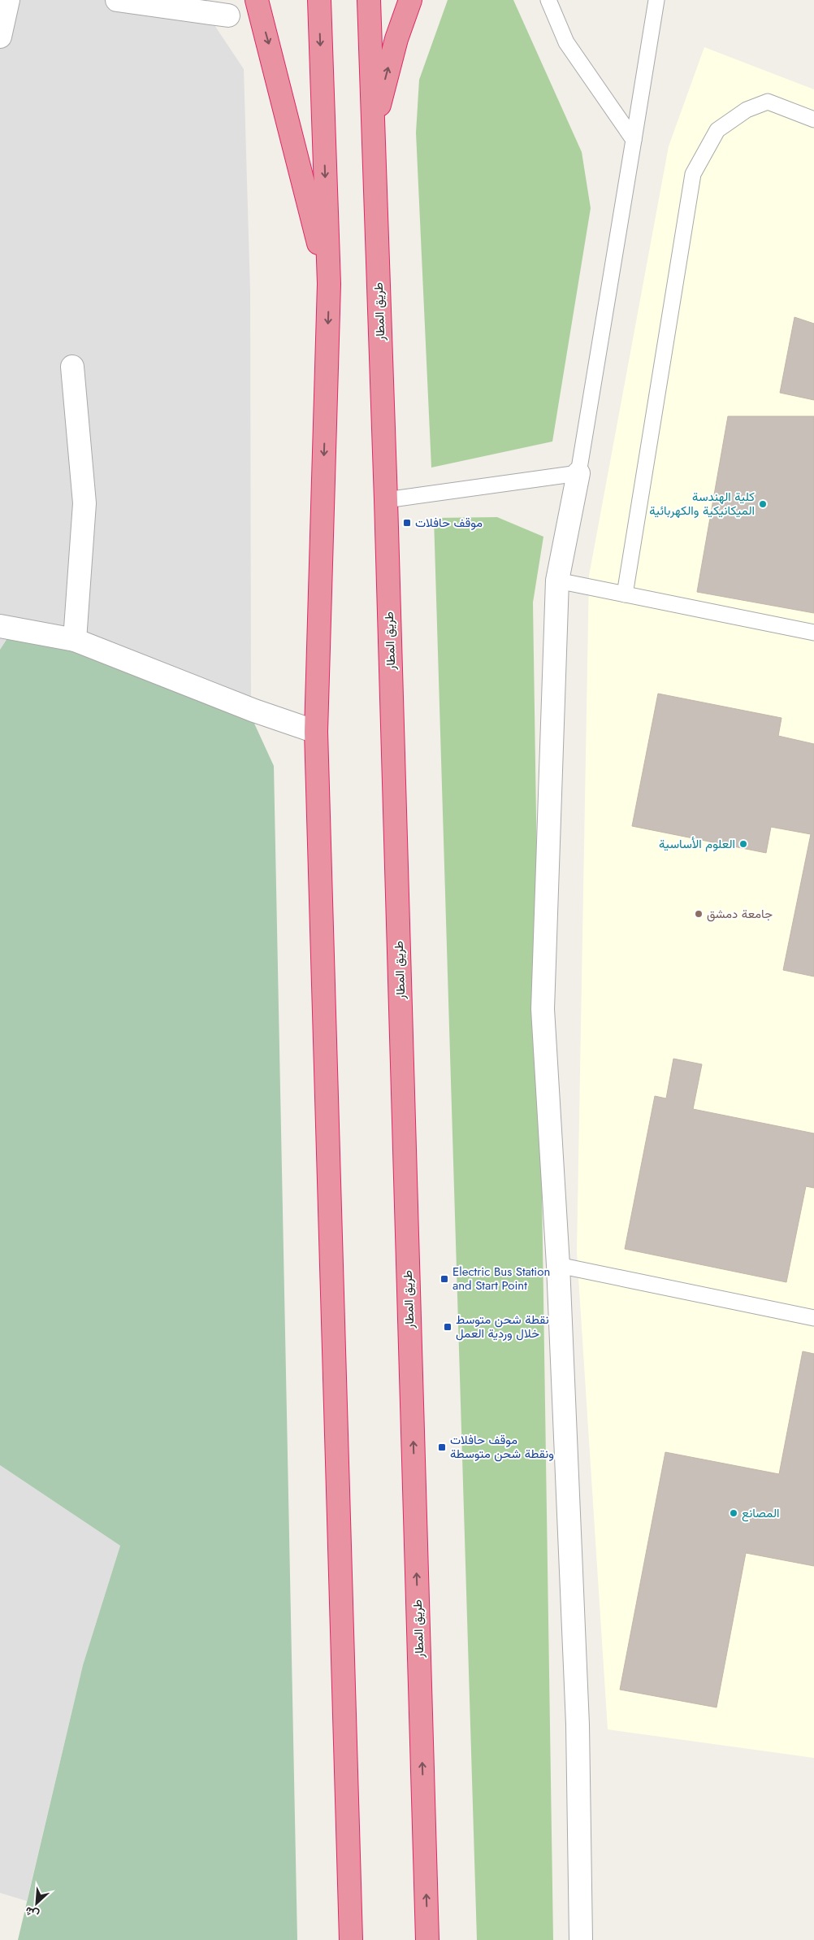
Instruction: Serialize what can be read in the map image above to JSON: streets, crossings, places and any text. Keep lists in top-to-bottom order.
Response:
{
  "streets": {
    "highway": ["طريق المطار"]
  },
  "places": {
    "other": [
      "كلية الهندسة الميكانيكية والكهربائية",
      "العلوم الأساسية",
      "جامعة دمشق",
      "المصانع"
    ],
    "transit": [
      "موقف حافلات",
      "Electric Bus Station and Start Point",
      "نقطة شحن متوسط خلال وردية العمل",
      "موقف حافلات ونقطة شحن متوسطة"
    ]
  },
  "north": "bottom left"
}
